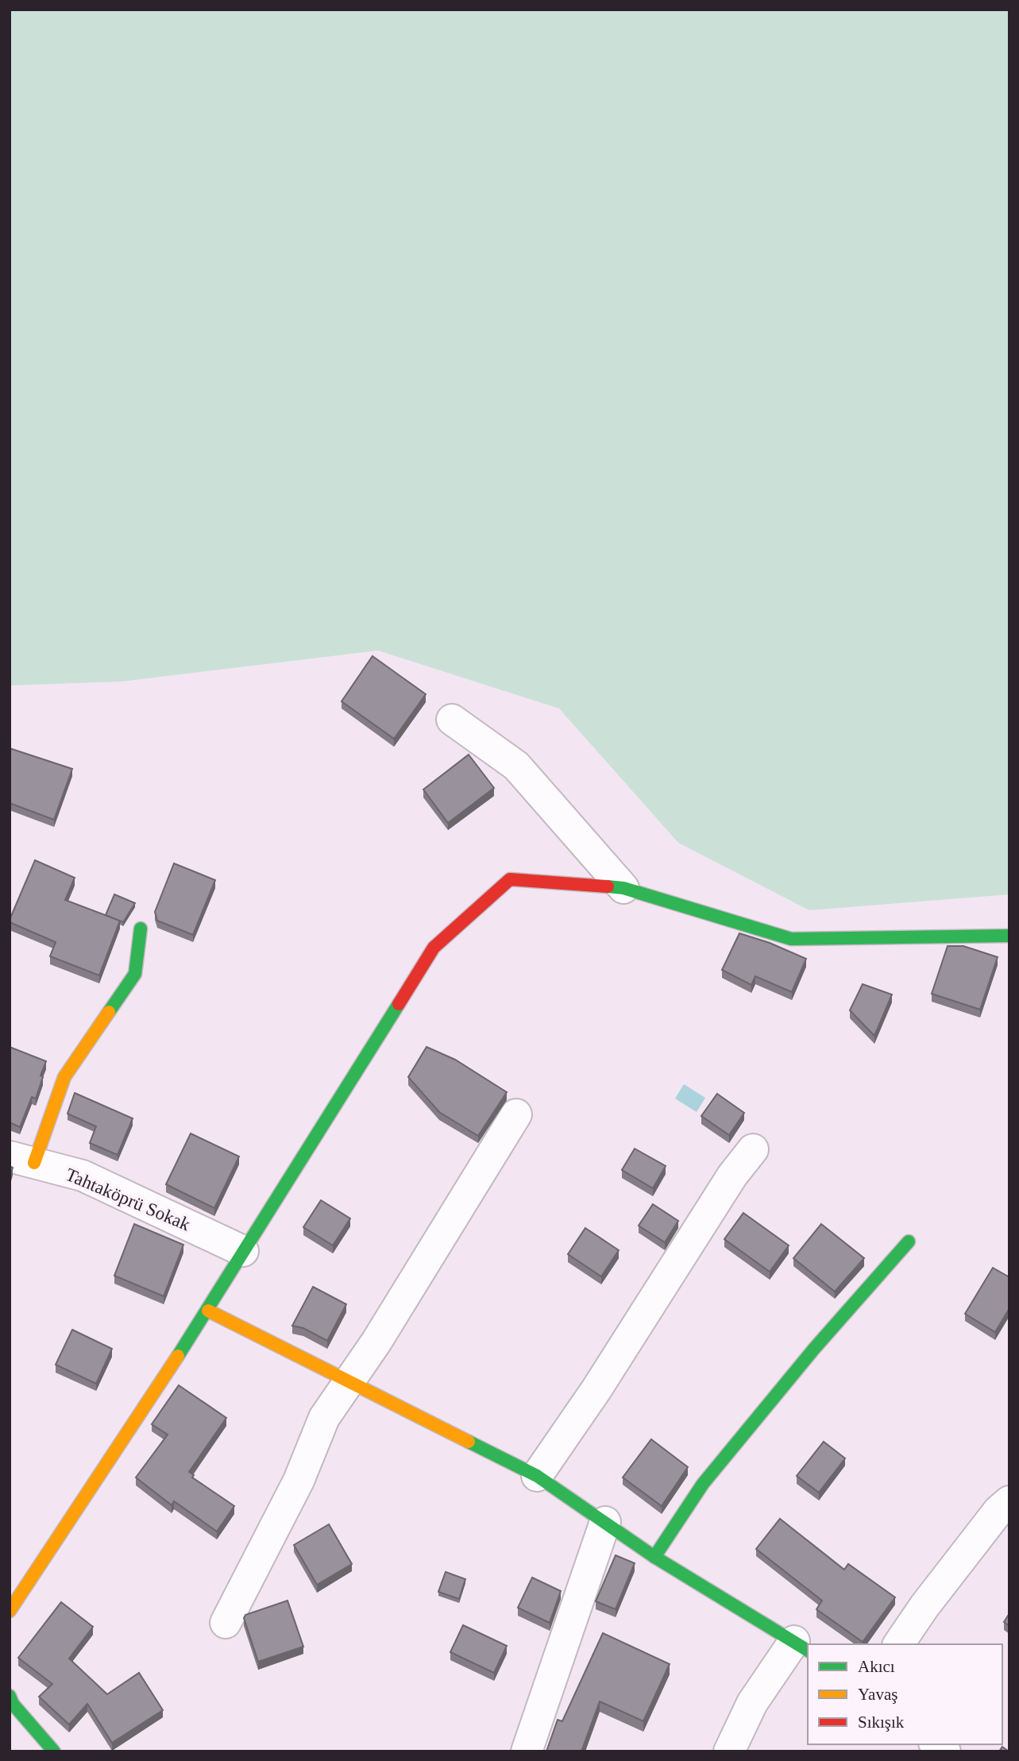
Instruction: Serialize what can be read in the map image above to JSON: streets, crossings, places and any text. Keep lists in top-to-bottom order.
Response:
{
  "streets": {
    "street": ["Tahtaköprü Sokak"]
  },
  "legend": ["Akıcı", "Yavaş", "Sıkışık"]
}
